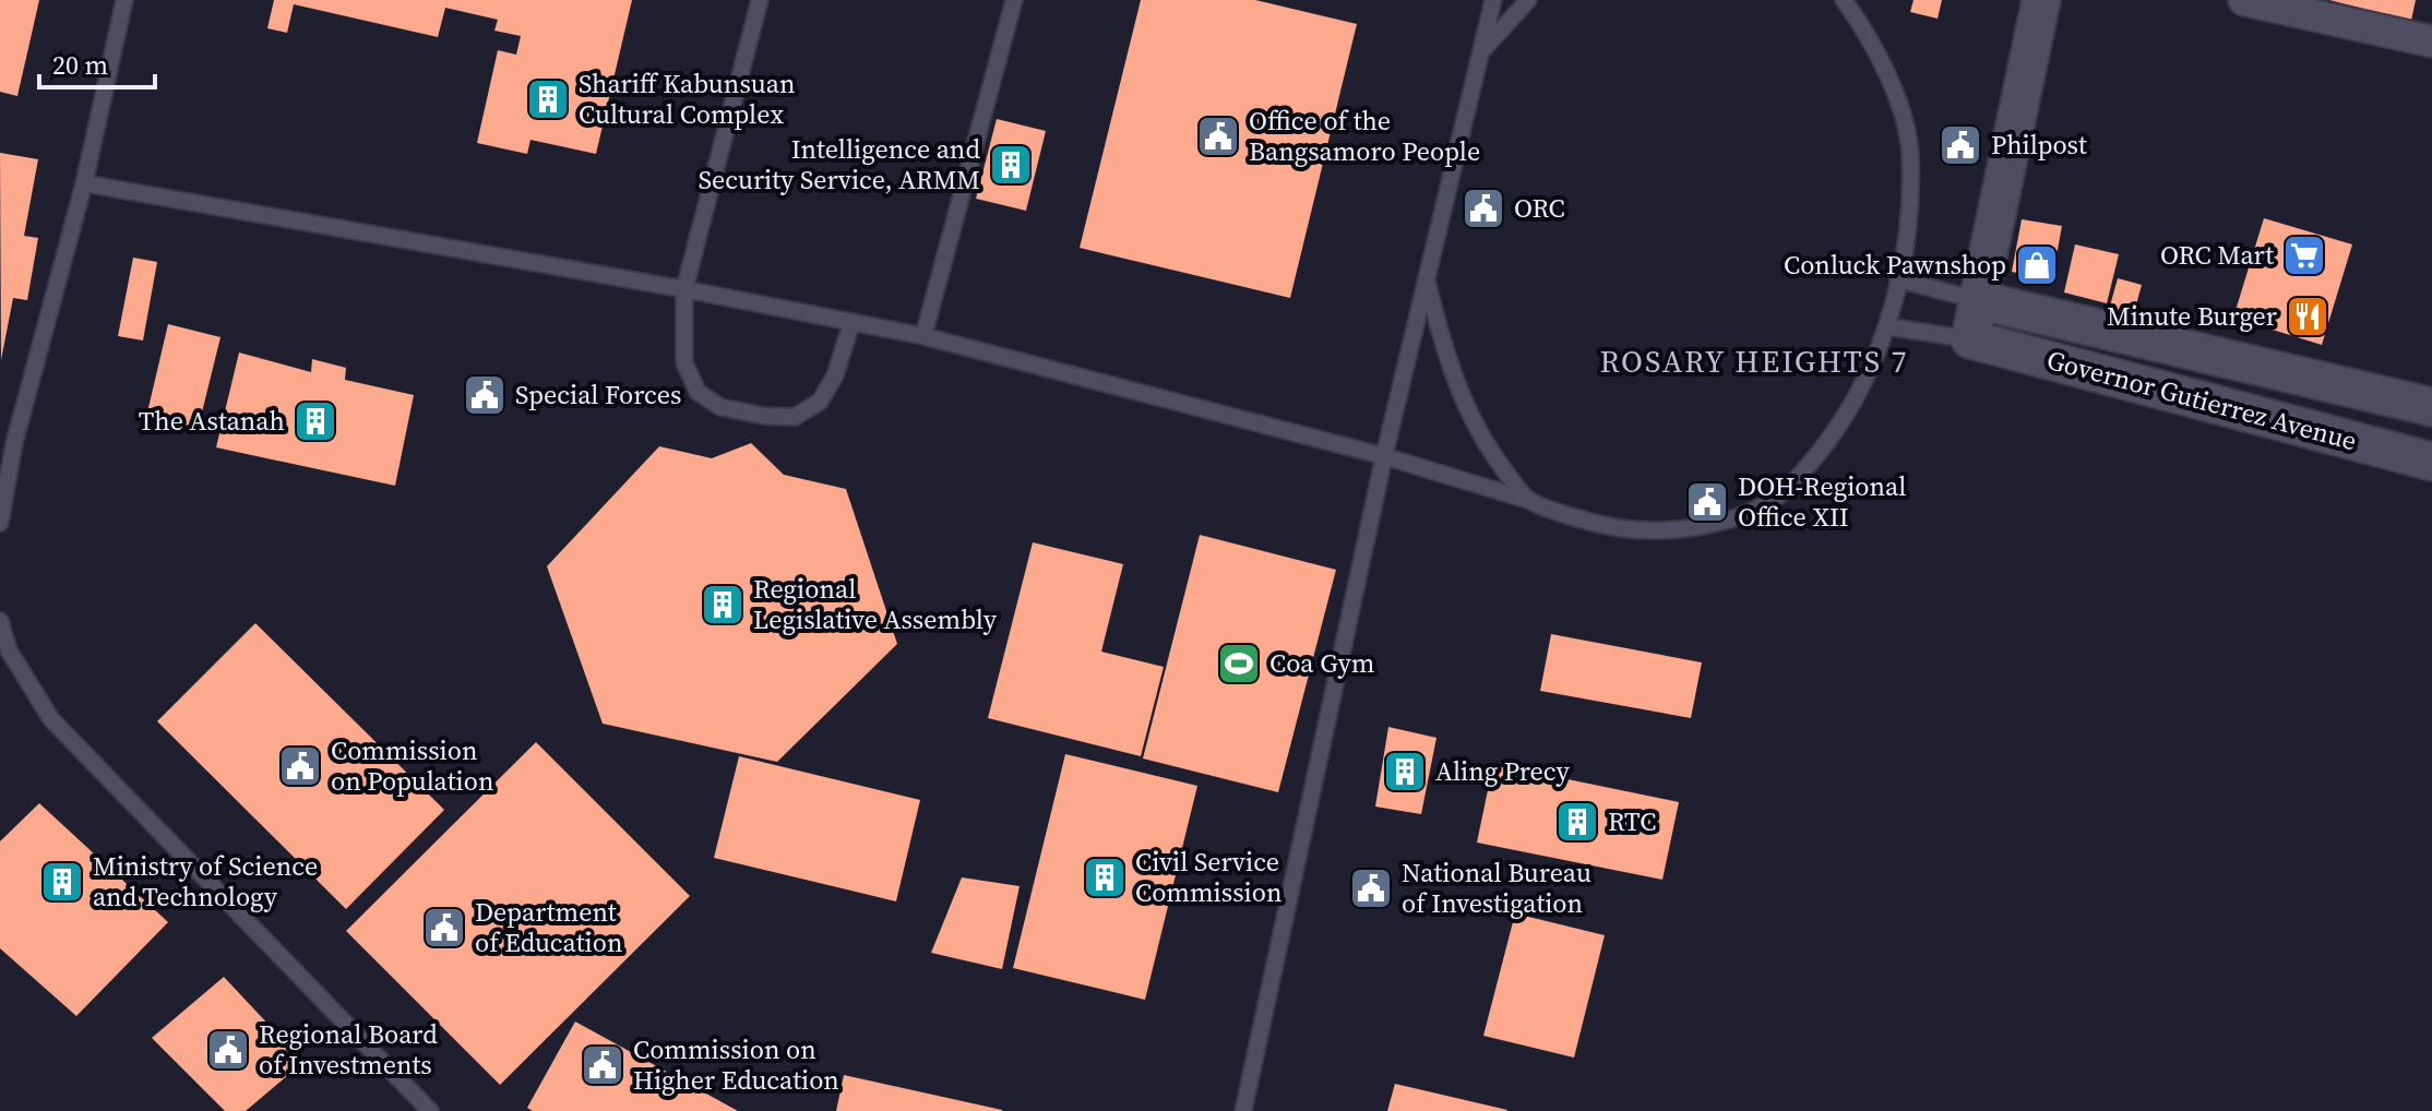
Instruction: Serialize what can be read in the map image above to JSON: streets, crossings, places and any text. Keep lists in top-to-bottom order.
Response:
{
  "streets": {
    "street": ["Governor Gutierrez Avenue"]
  },
  "districts": ["ROSARY HEIGHTS 7"],
  "places": {
    "building": [
      "Shariff Kabunsuan Cultural Complex",
      "Intelligence and Security Service, ARMM",
      "The Astanah",
      "Regional Legislative Assembly",
      "Aling Precy",
      "RTC",
      "Civil Service Commission",
      "Ministry of Science and Technology"
    ],
    "public building": [
      "Office of the Bangsamoro People",
      "Philpost",
      "ORC",
      "Special Forces",
      "DOH-Regional Office XII",
      "Commission on Population",
      "National Bureau of Investigation",
      "Department of Education",
      "Regional Board of Investments",
      "Commission on Higher Education"
    ],
    "supermarket": ["ORC Mart"],
    "shop": ["Conluck Pawnshop"],
    "restaurant": ["Minute Burger"],
    "sports": ["Coa Gym"]
  },
  "scale_bar": "20 m"
}
